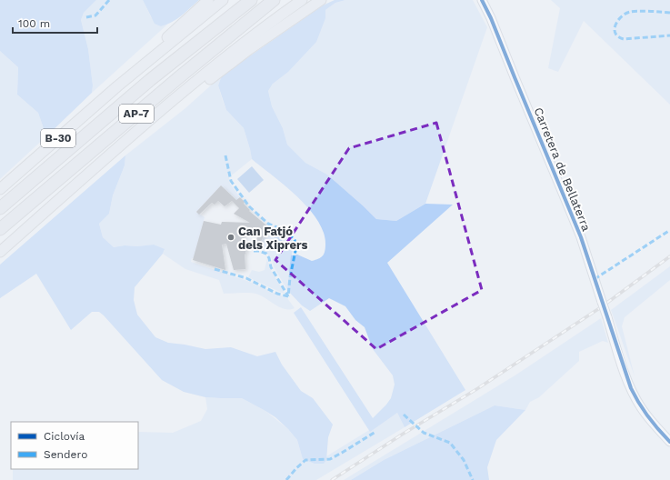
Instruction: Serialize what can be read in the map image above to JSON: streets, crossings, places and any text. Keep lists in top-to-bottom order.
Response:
{
  "streets": {
    "highway": ["AP-7", "B-30"],
    "street": ["Carretera de Bellaterra"]
  },
  "places": ["Can Fatjó dels Xiprers"],
  "legend": ["Ciclovía", "Sendero"],
  "scale_bar": "100 m"
}
